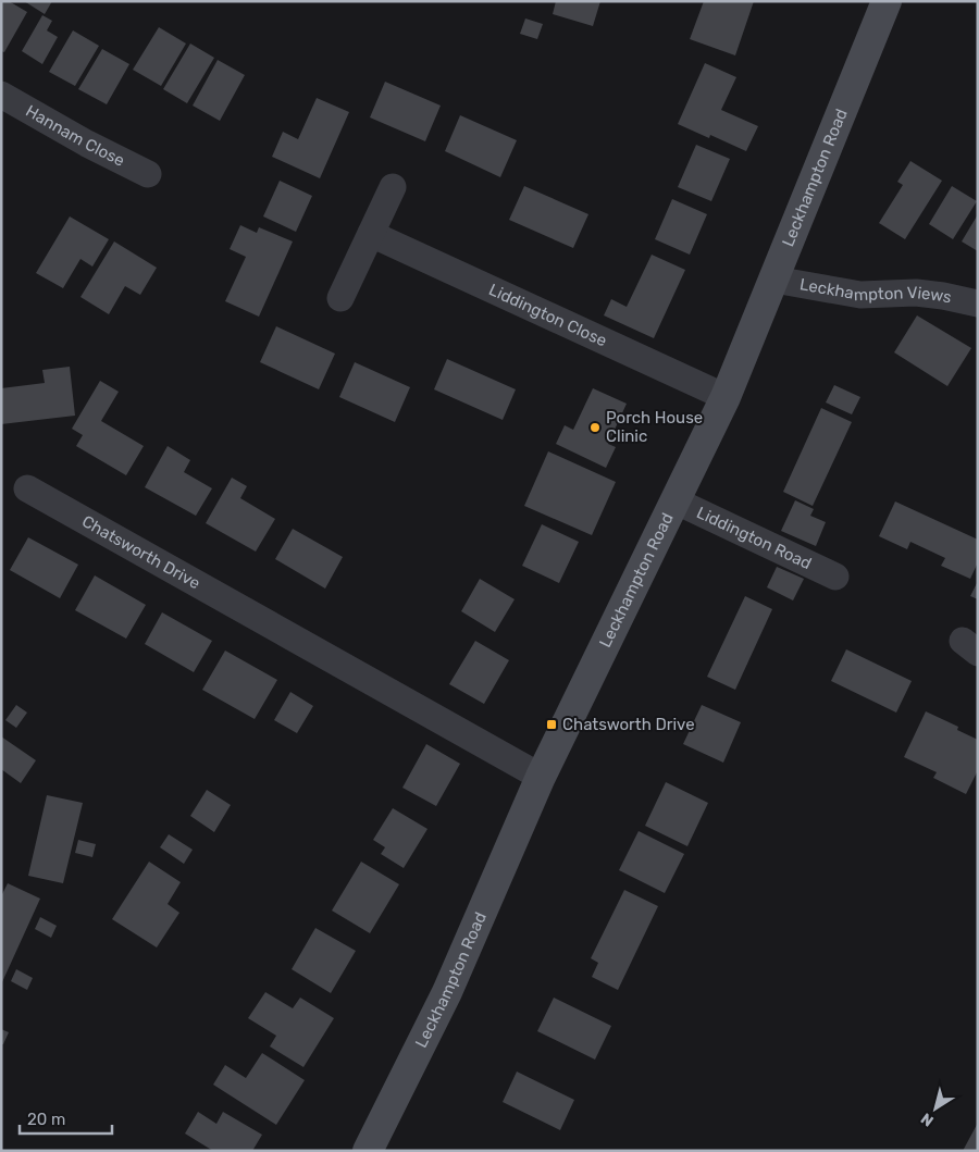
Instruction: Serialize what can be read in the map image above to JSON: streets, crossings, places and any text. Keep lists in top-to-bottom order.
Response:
{
  "streets": {
    "street": [
      "Hannam Close",
      "Leckhampton Road",
      "Leckhampton Views",
      "Liddington Close",
      "Liddington Road",
      "Chatsworth Drive"
    ]
  },
  "crossings": [
    ["Leckhampton Road", "Leckhampton Views"],
    ["Leckhampton Road", "Liddington Close"],
    ["Leckhampton Road", "Liddington Road"],
    ["Leckhampton Road", "Chatsworth Drive"]
  ],
  "places": {
    "other": ["Porch House Clinic"],
    "transit": ["Chatsworth Drive"]
  },
  "scale_bar": "20 m",
  "north": "bottom left"
}
